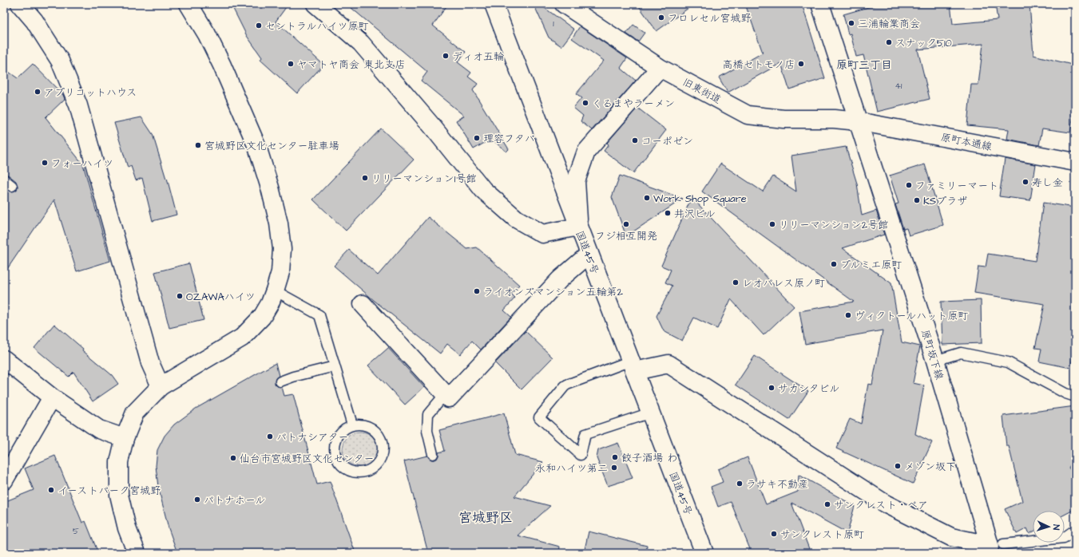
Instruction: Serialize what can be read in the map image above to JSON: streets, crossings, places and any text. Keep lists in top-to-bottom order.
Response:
{
  "streets": {
    "main road": [
      "旧東街道",
      "原町本通線",
      "国道45号",
      "原町坂下線"
    ]
  },
  "crossings": [
    ["旧東街道", "原町本通線"],
    ["旧東街道", "原町坂下線"],
    ["原町本通線", "原町坂下線"]
  ],
  "districts": ["原町三丁目", "宮城野区"],
  "places": [
    "フロレセル宮城野",
    "三浦輪業商会",
    "セントラルハイツ原町",
    "スナック510",
    "ディオ五輪",
    "ヤマトヤ商会 東北支店",
    "高橋セトモノ店",
    "アプリコットハウス",
    "くるまやラーメン",
    "理容フタバ",
    "コーポゼン",
    "宮城野区文化センター駐車場",
    "フォーハイツ",
    "リリーマンション1号館",
    "寿し金",
    "ファミリーマート",
    "Work Shop Square",
    "KSプラザ",
    "井沢ビル",
    "フジ相互開発",
    "リリーマンション2号館",
    "プルミエ原町",
    "レオパレス原ノ町",
    "ライオンズマンション五輪第2",
    "OZAWAハイツ",
    "ヴィクトールハット原町",
    "サカシタビル",
    "パトナシアター",
    "餃子酒場 わ",
    "仙台市宮城野区文化センター",
    "メゾン坂下",
    "永和ハイツ第二",
    "ラサキ不動産",
    "イーストパーク宮城野",
    "パトナホール",
    "サンクレスト・ペア",
    "サンクレスト原町"
  ],
  "house_numbers": ["1", "41", "5"],
  "north": "right"
}
